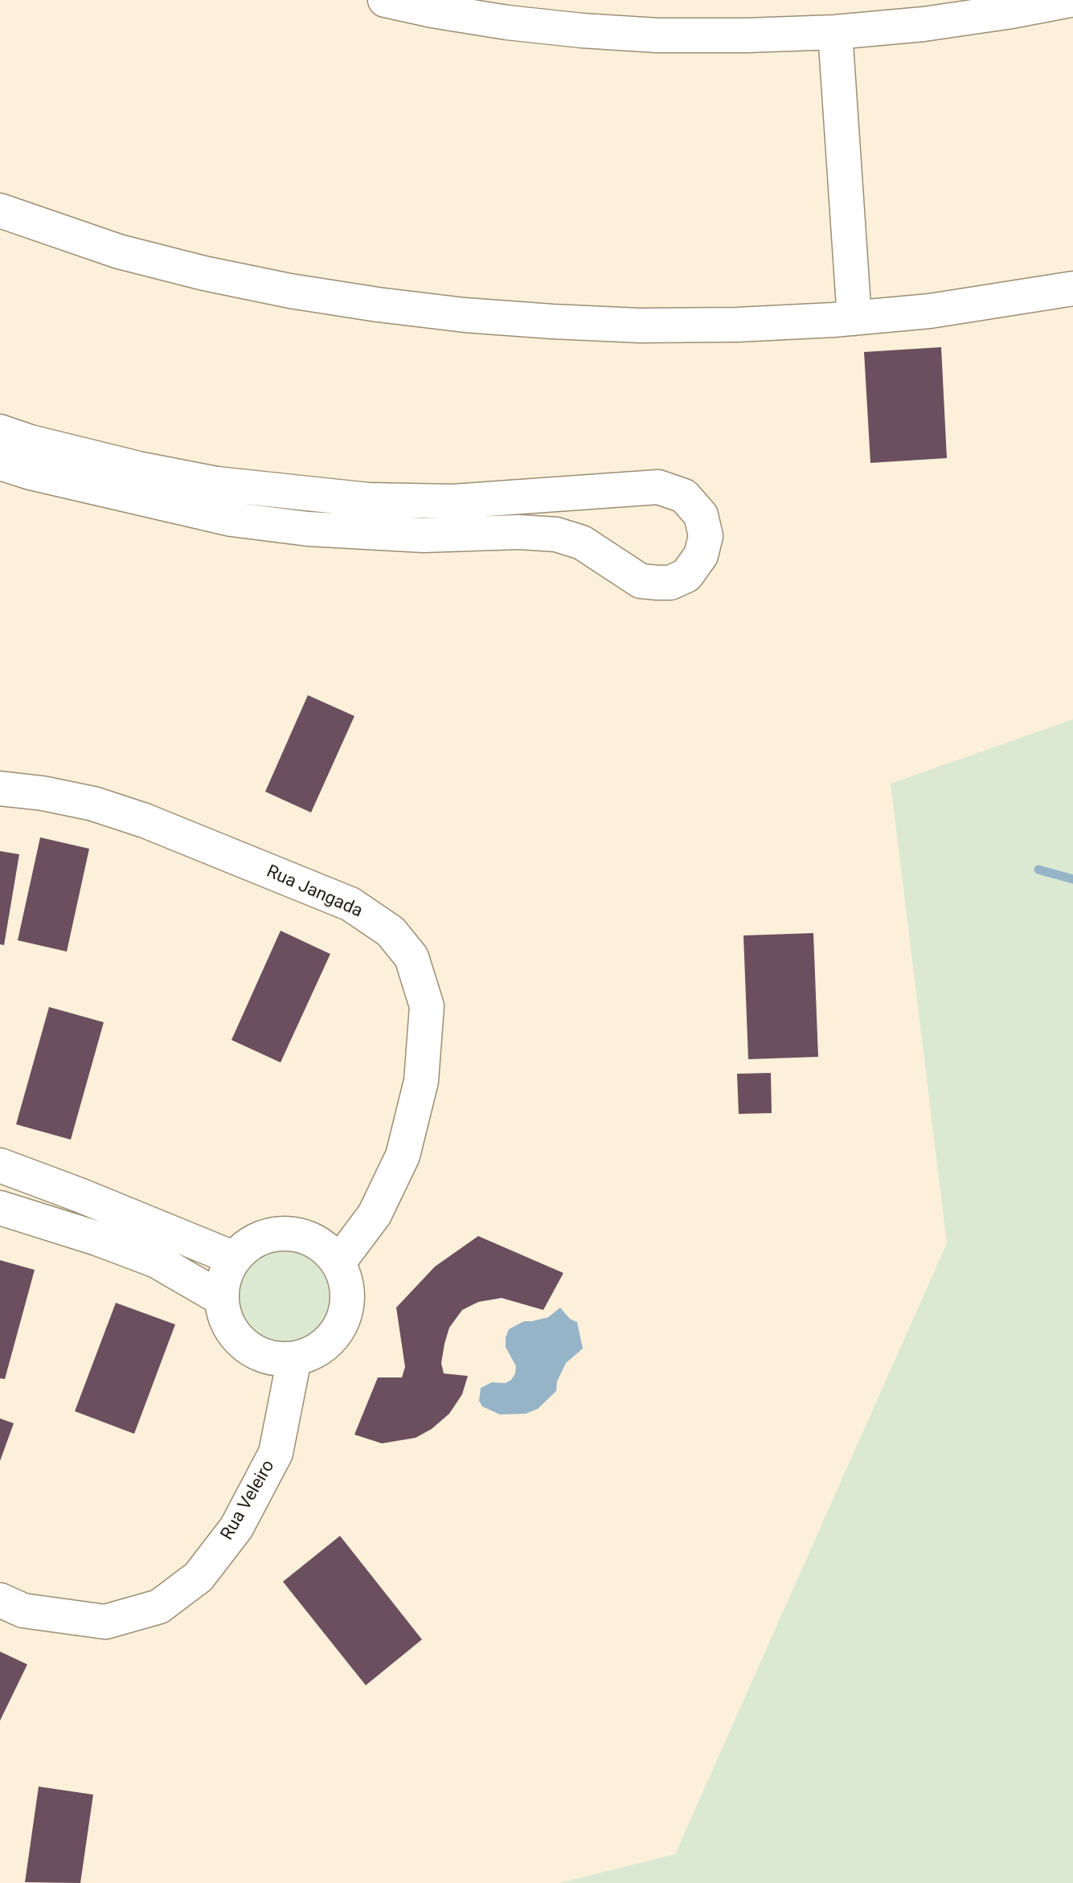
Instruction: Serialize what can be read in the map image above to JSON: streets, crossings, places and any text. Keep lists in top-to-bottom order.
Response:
{
  "streets": {
    "street": ["Rua Jangada", "Rua Veleiro"]
  },
  "crossings": [
    ["Rua Jangada", "Rua Veleiro"]
  ]
}
